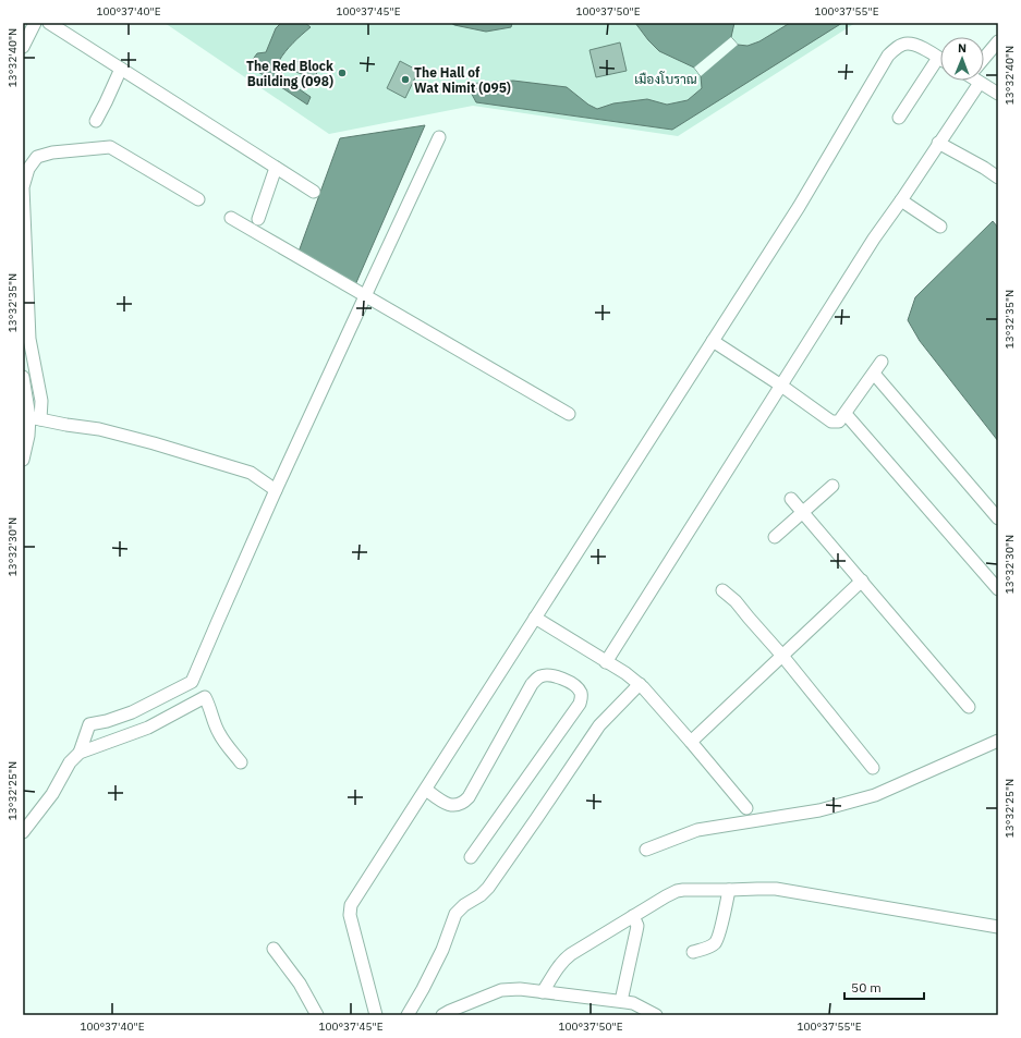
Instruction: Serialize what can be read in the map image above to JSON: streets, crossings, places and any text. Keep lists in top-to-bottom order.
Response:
{
  "parks": ["เมืองโบราณ"],
  "places": ["The Red Block Building (098)", "The Hall of Wat Nimit (095)"],
  "scale_bar": "50 m",
  "north": "top",
  "coordinates": [
    "100°37'40\"E",
    "100°37'45\"E",
    "100°37'50\"E",
    "100°37'55\"E",
    "13°32'40\"N",
    "13°32'35\"N",
    "13°32'30\"N",
    "13°32'25\"N"
  ]
}
